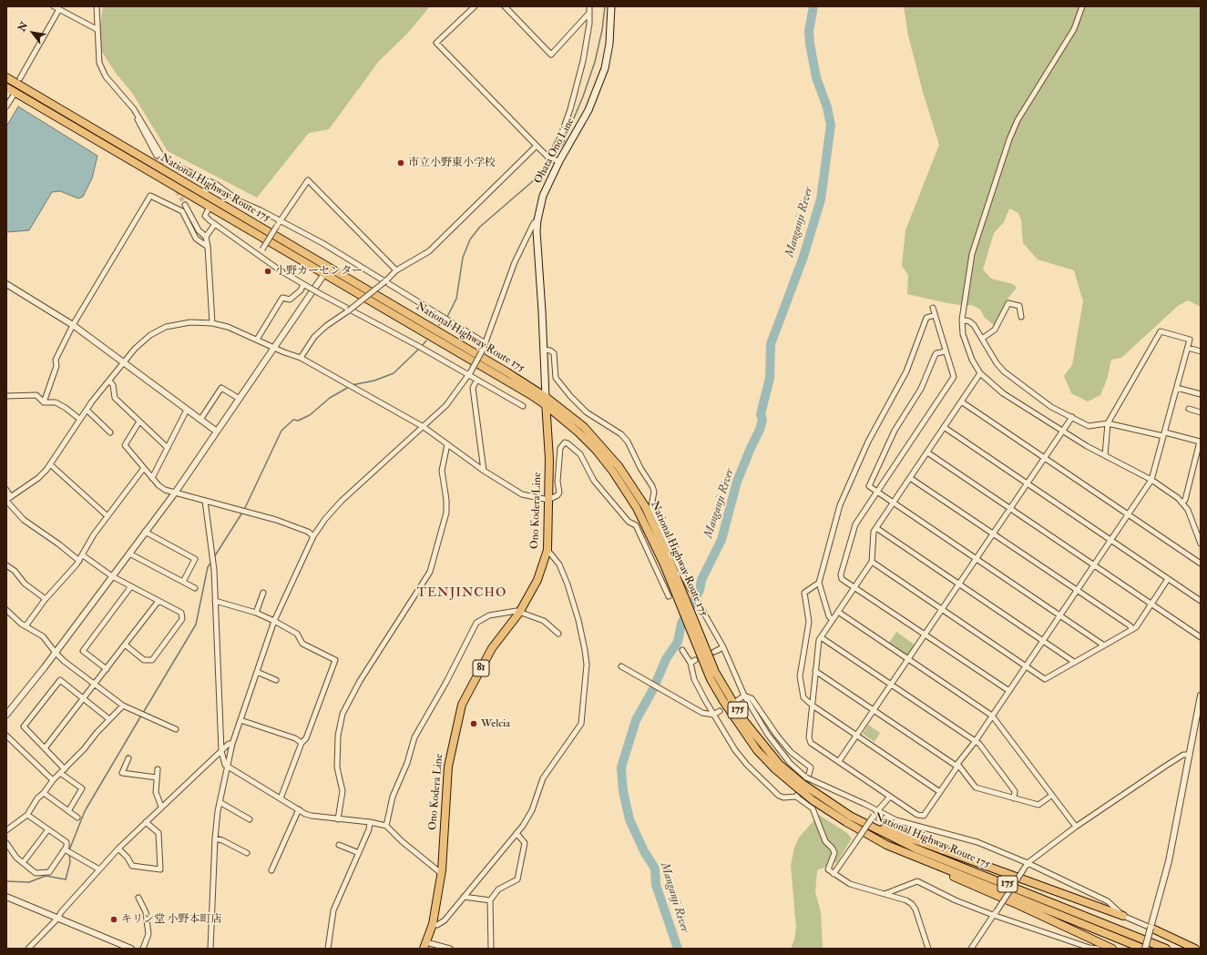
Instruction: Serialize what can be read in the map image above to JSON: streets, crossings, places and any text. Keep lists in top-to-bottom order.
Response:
{
  "streets": {
    "main road": [
      "Ohata Ono Line",
      "National Highway Route 175",
      "Ono Kodera Line",
      "81",
      "175"
    ]
  },
  "crossings": [
    ["Ohata Ono Line", "National Highway Route 175"],
    ["Ohata Ono Line", "Ono Kodera Line"],
    ["National Highway Route 175", "Ono Kodera Line"]
  ],
  "districts": ["TENJINCHO"],
  "water": ["Manganji River"],
  "places": [
    "市立小野東小学校",
    "小野カーセンター",
    "Welcia",
    "キリン堂 小野本町店"
  ],
  "north": "top left"
}
